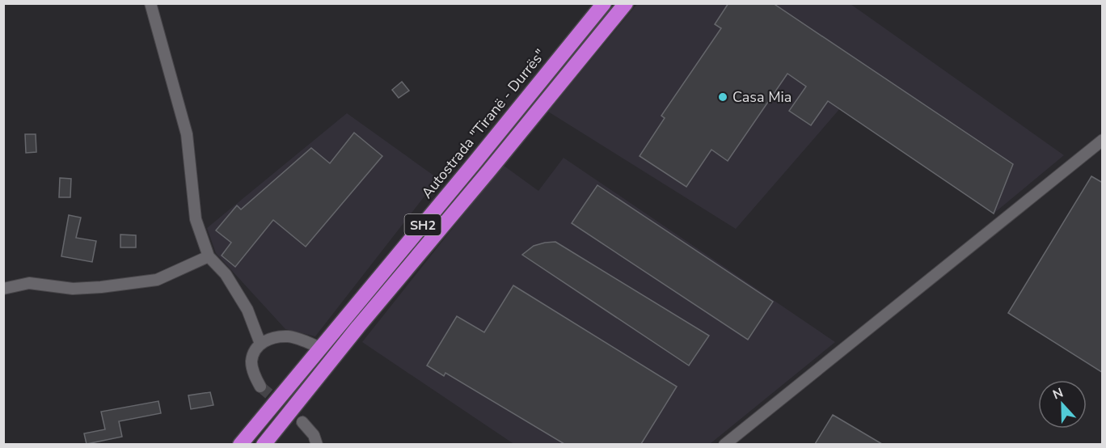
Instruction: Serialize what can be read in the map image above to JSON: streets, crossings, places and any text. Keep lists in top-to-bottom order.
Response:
{
  "streets": {
    "highway": ["Autostrada \"Tiranë - Durrës\"", "SH2"]
  },
  "places": ["Casa Mia"],
  "north": "top"
}
